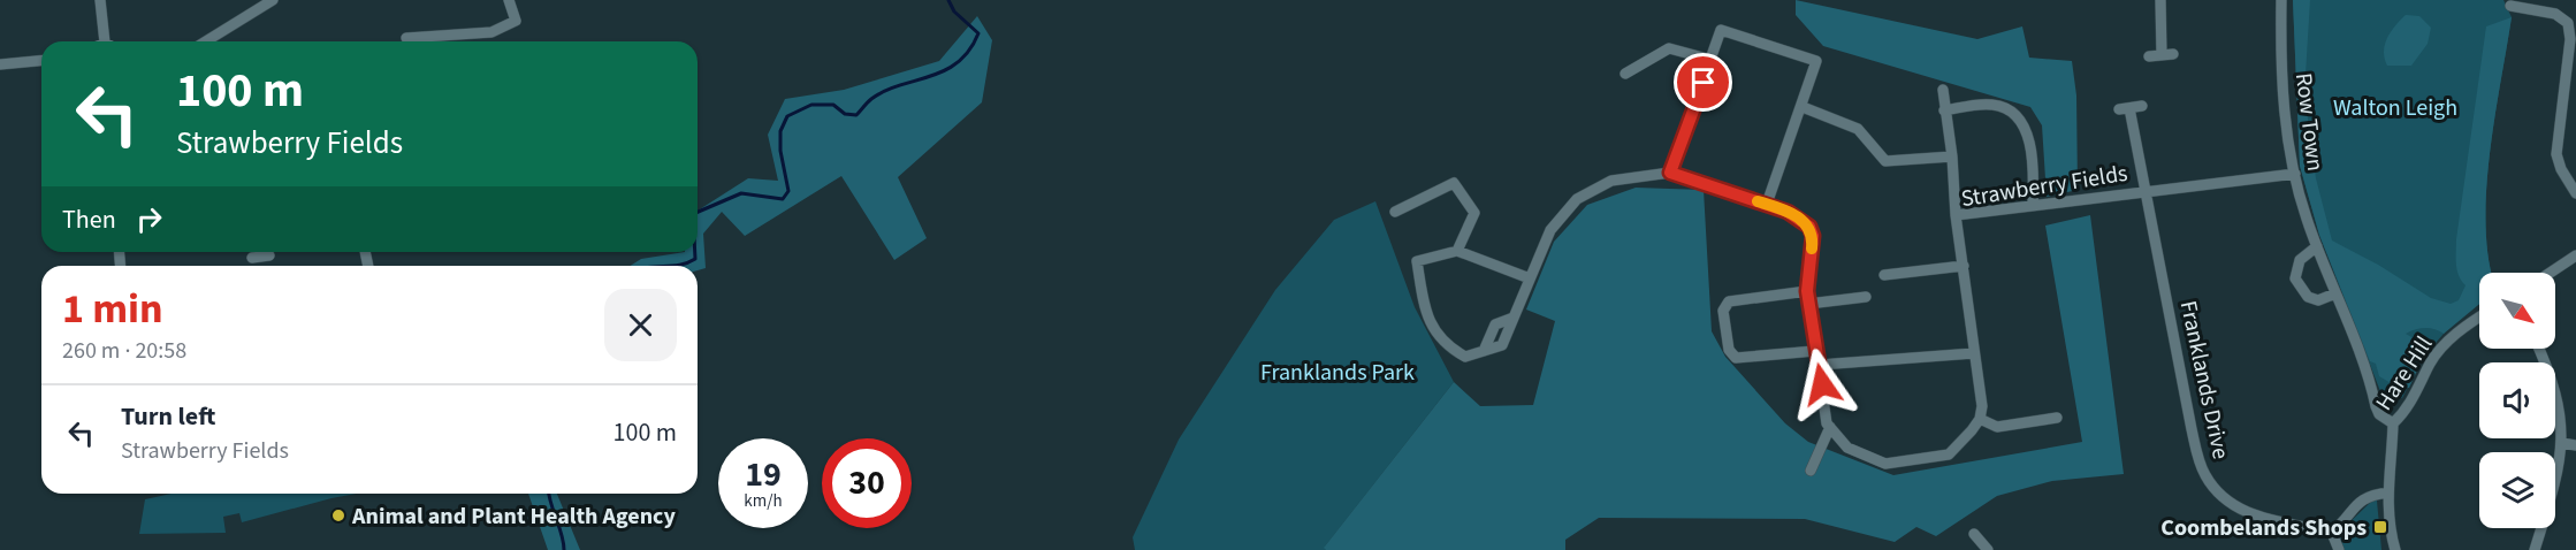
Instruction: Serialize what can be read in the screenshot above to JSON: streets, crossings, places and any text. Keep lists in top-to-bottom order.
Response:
{
  "streets": {
    "street": [
      "Row Town",
      "Strawberry Fields",
      "Hare Hill",
      "Franklands Drive"
    ]
  },
  "crossings": [
    ["Row Town", "Hare Hill"],
    ["Strawberry Fields", "Franklands Drive"]
  ],
  "parks": ["Walton Leigh", "Franklands Park"],
  "places": {
    "other": ["Animal and Plant Health Agency"],
    "transit": ["Coombelands Shops"]
  },
  "north": "bottom right",
  "page": {
    "turn": ["100 m", "Strawberry Fields"],
    "then": "Then",
    "heading": ["1 min", "260 m · 20:58"],
    "list": [
      {
        "name": "Turn left",
        "note": "Strawberry Fields",
        "value": "100 m"
      }
    ],
    "speed": "19 km/h",
    "limit": "30"
  }
}
